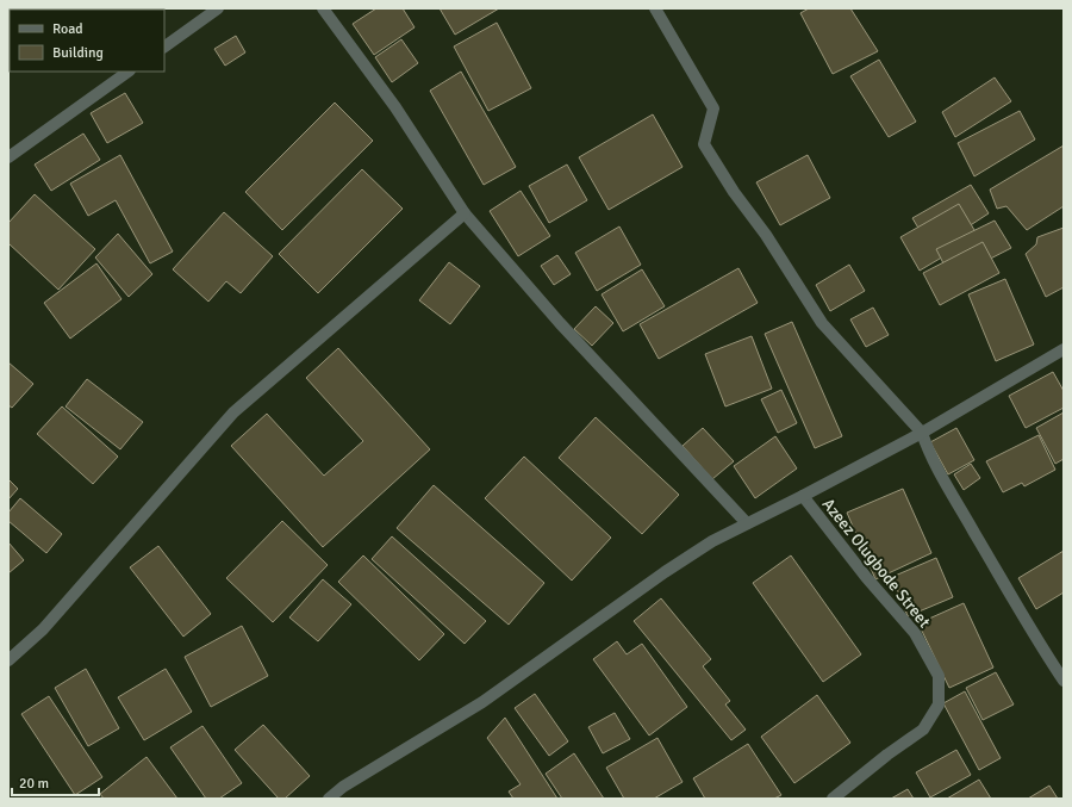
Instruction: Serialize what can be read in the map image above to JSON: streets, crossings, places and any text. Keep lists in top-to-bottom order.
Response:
{
  "streets": {
    "street": ["Azeez Olugbode Street"]
  },
  "legend": ["Road", "Building"],
  "scale_bar": "20 m"
}
